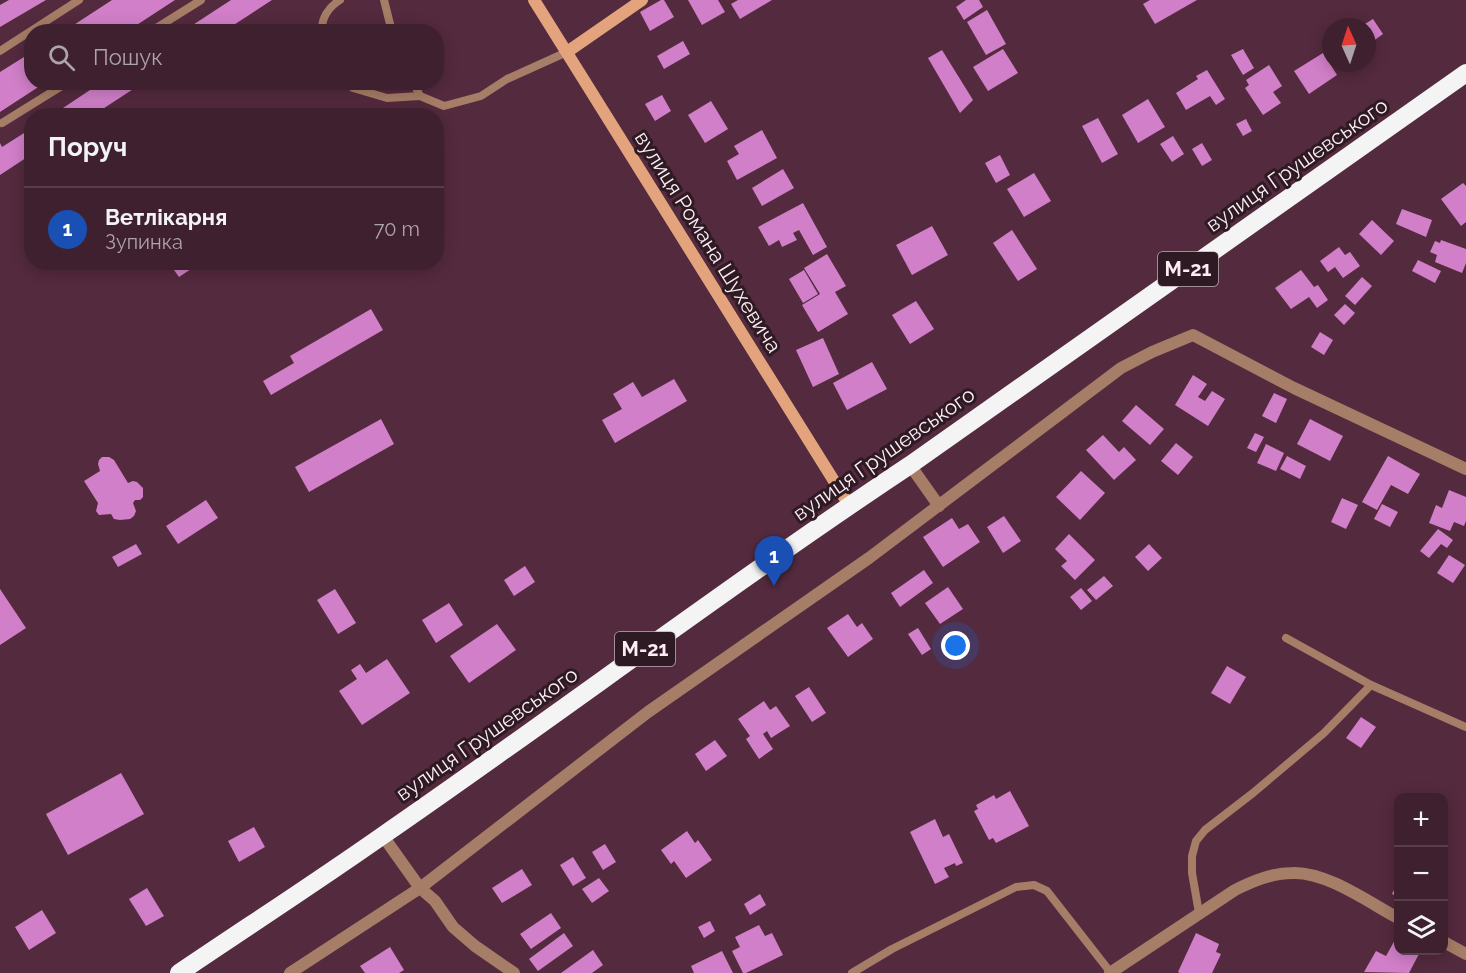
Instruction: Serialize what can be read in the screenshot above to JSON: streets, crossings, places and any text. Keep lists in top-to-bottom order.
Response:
{
  "streets": {
    "highway": ["вулиця Грушевського", "М-21"],
    "street": ["вулиця Романа Шухевича"]
  },
  "crossings": [
    ["вулиця Грушевського", "вулиця Романа Шухевича"]
  ],
  "north": "top",
  "page": {
    "search": "Пошук",
    "heading": "Поруч",
    "list": [
      {
        "mark": "1",
        "name": "Ветлікарня",
        "note": "Зупинка",
        "value": "70 m"
      }
    ],
    "pins": "1",
    "map_buttons": ["+", "−"]
  }
}
